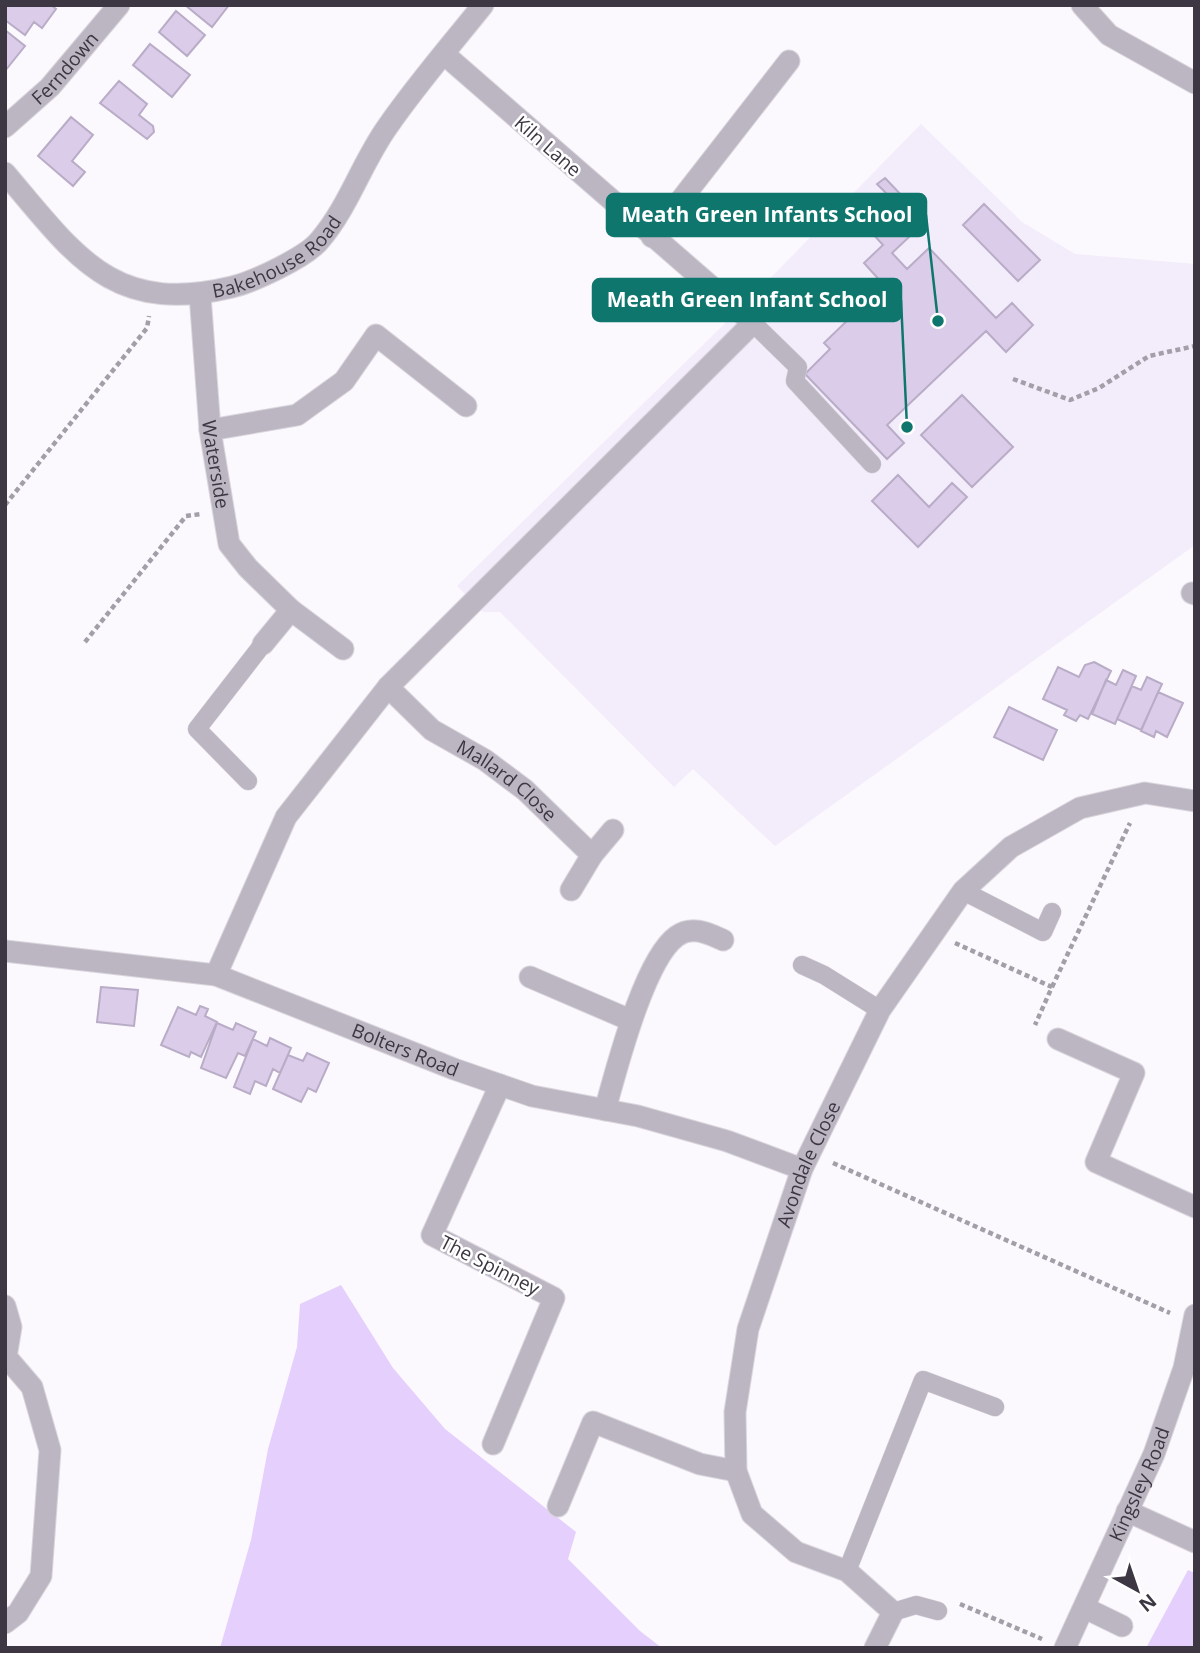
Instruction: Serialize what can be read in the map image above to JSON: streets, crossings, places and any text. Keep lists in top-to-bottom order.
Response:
{
  "streets": {
    "street": [
      "Ferndown",
      "Kiln Lane",
      "Bakehouse Road",
      "Waterside",
      "Mallard Close",
      "Bolters Road",
      "Avondale Close",
      "The Spinney",
      "Kingsley Road"
    ]
  },
  "crossings": [
    ["Kiln Lane", "Bakehouse Road"],
    ["Bakehouse Road", "Waterside"],
    ["Bolters Road", "Avondale Close"],
    ["Bolters Road", "The Spinney"]
  ],
  "places": ["Meath Green Infants School", "Meath Green Infant School"],
  "north": "bottom right"
}
